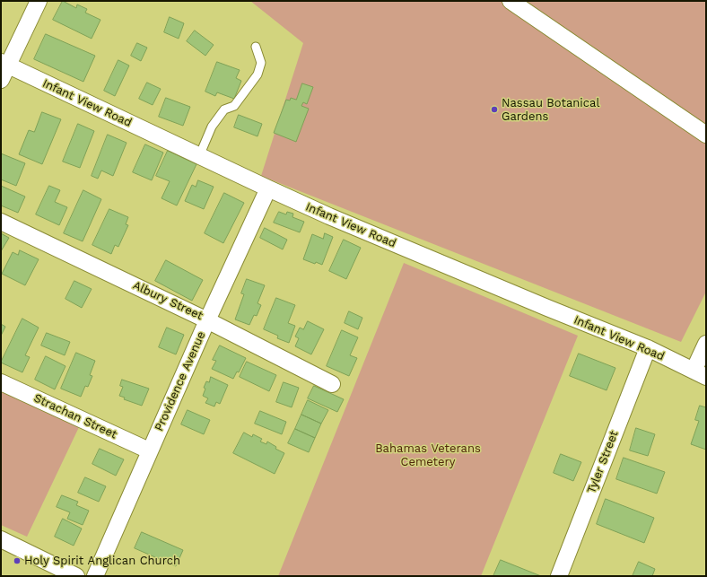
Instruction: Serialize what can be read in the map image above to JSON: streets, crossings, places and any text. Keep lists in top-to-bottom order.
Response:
{
  "streets": {
    "street": [
      "Infant View Road",
      "Albury Street",
      "Providence Avenue",
      "Strachan Street",
      "Tyler Street"
    ]
  },
  "crossings": [
    ["Infant View Road", "Providence Avenue"],
    ["Infant View Road", "Tyler Street"],
    ["Albury Street", "Providence Avenue"],
    ["Providence Avenue", "Strachan Street"]
  ],
  "parks": ["Bahamas Veterans Cemetery"],
  "places": ["Nassau Botanical Gardens", "Holy Spirit Anglican Church"]
}
